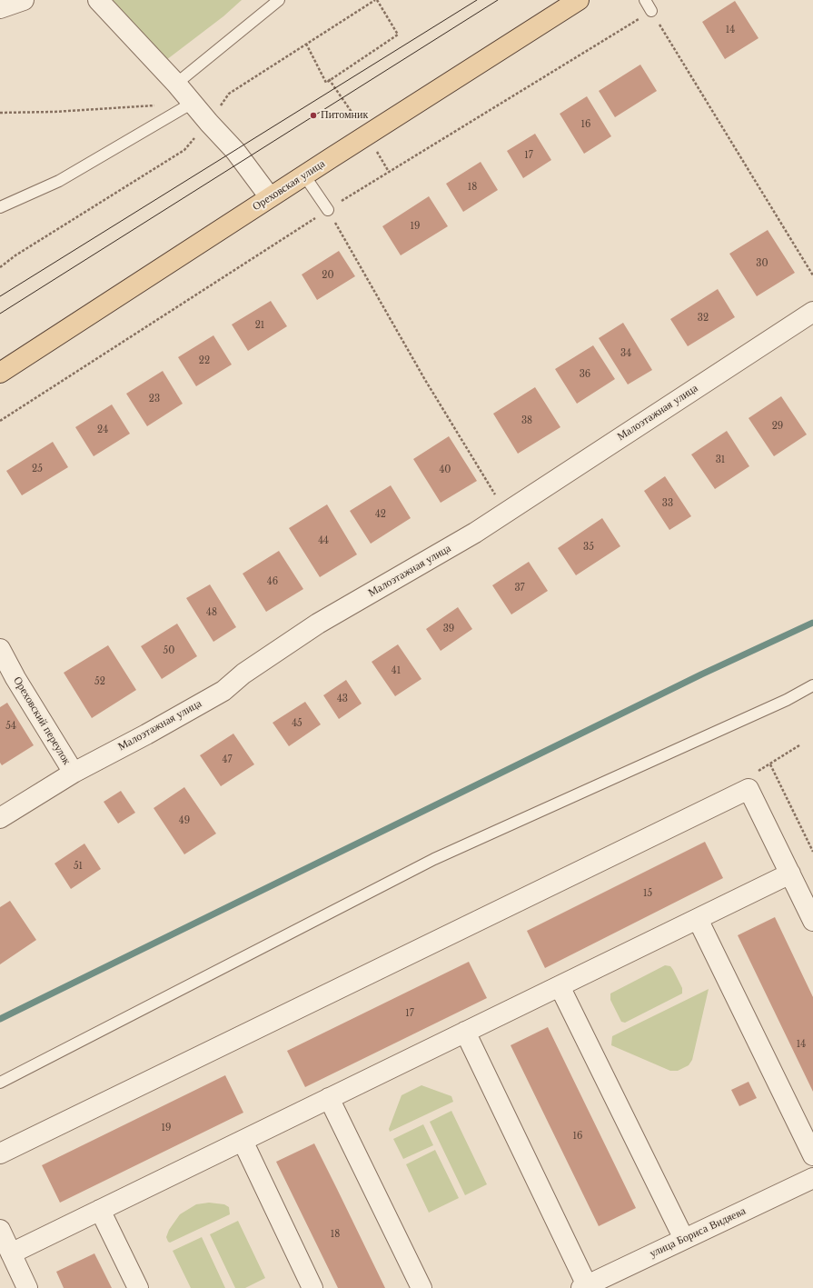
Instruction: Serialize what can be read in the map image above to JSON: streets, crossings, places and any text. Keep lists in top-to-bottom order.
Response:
{
  "streets": {
    "main road": ["Ореховская улица"],
    "street": ["Малоэтажная улица", "Ореховский переулок", "улица Бориса Видяева"]
  },
  "crossings": [
    ["Малоэтажная улица", "Ореховский переулок"]
  ],
  "places": ["Питомник"],
  "house_numbers": [
    "14",
    "16",
    "17",
    "18",
    "19",
    "30",
    "20",
    "32",
    "21",
    "34",
    "22",
    "36",
    "23",
    "38",
    "29",
    "24",
    "31",
    "25",
    "40",
    "33",
    "42",
    "44",
    "35",
    "46",
    "37",
    "48",
    "39",
    "50",
    "41",
    "52",
    "43",
    "45",
    "54",
    "47",
    "49",
    "51",
    "15",
    "17",
    "14",
    "19",
    "16",
    "18"
  ]
}
